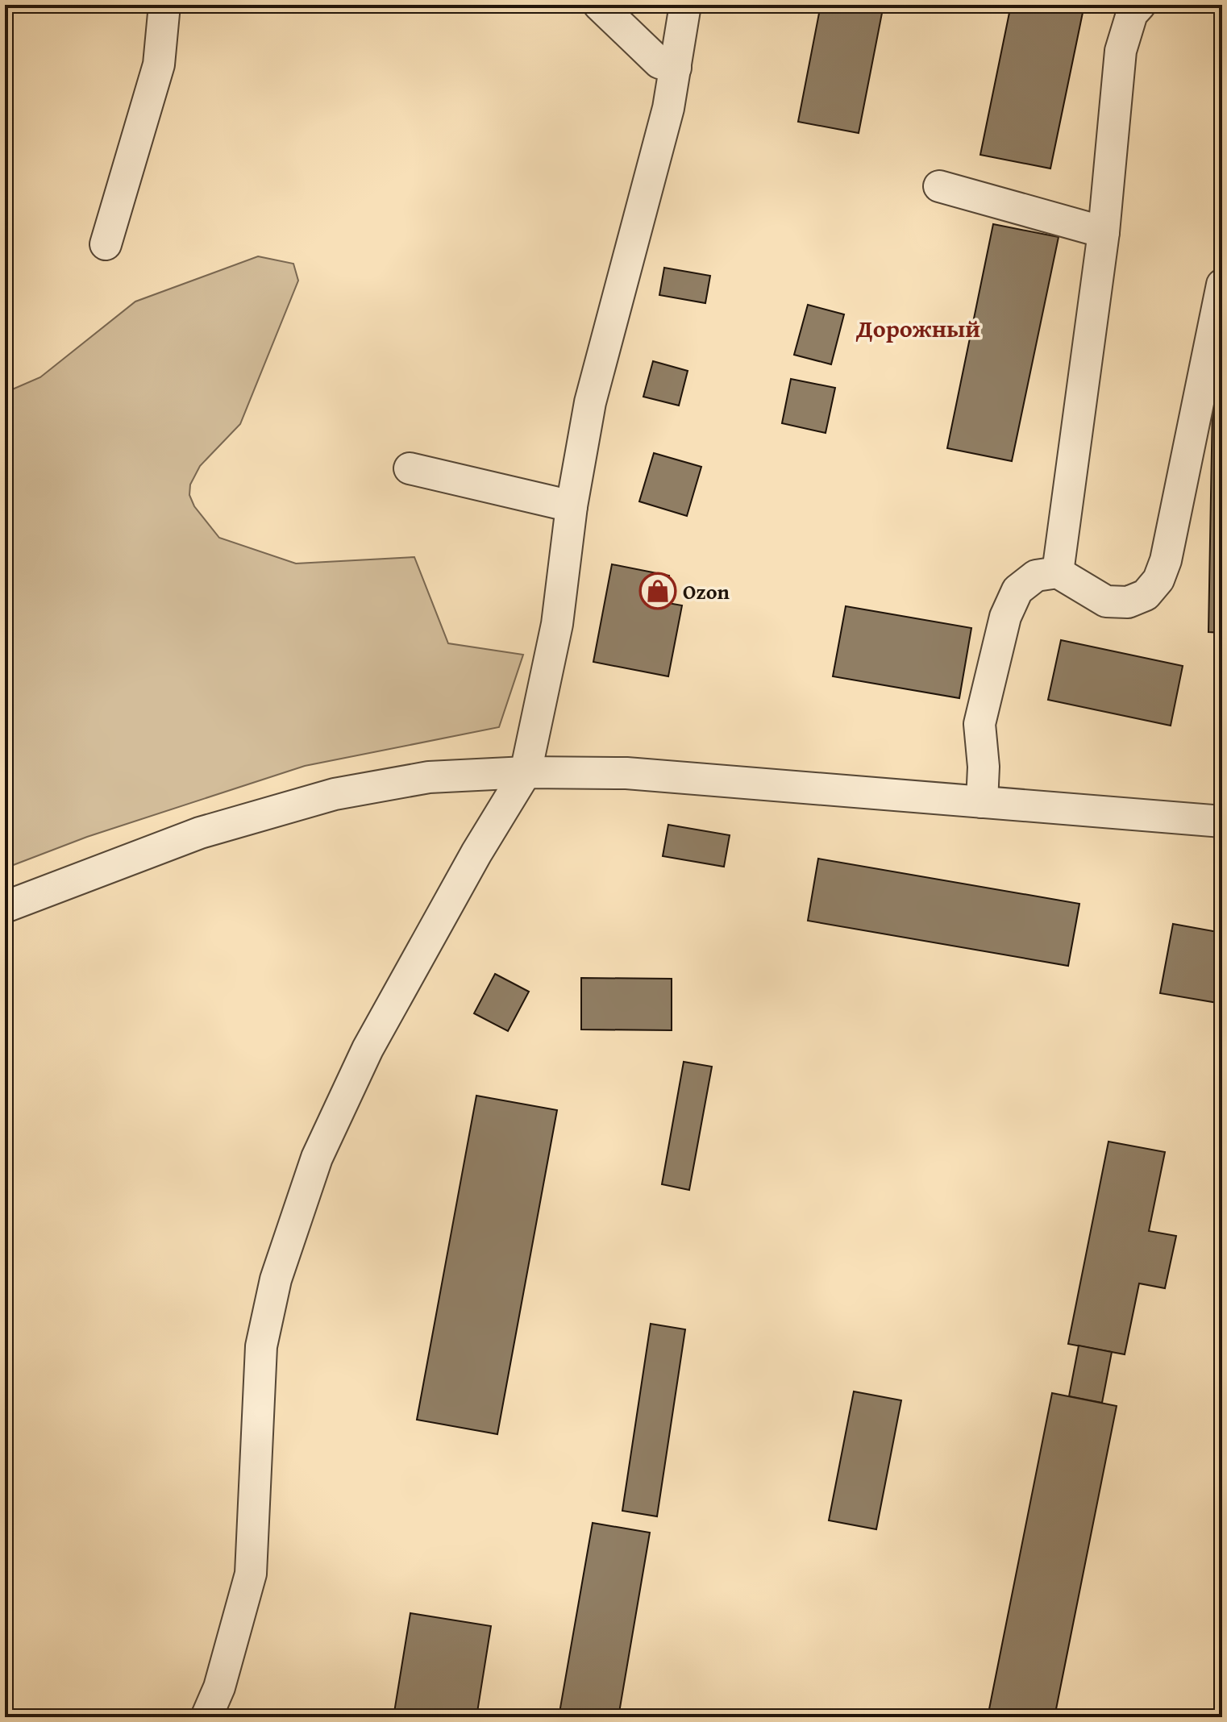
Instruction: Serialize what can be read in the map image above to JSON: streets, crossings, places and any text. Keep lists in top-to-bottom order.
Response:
{
  "districts": ["Дорожный"],
  "places": {
    "shop": ["Ozon"]
  }
}
